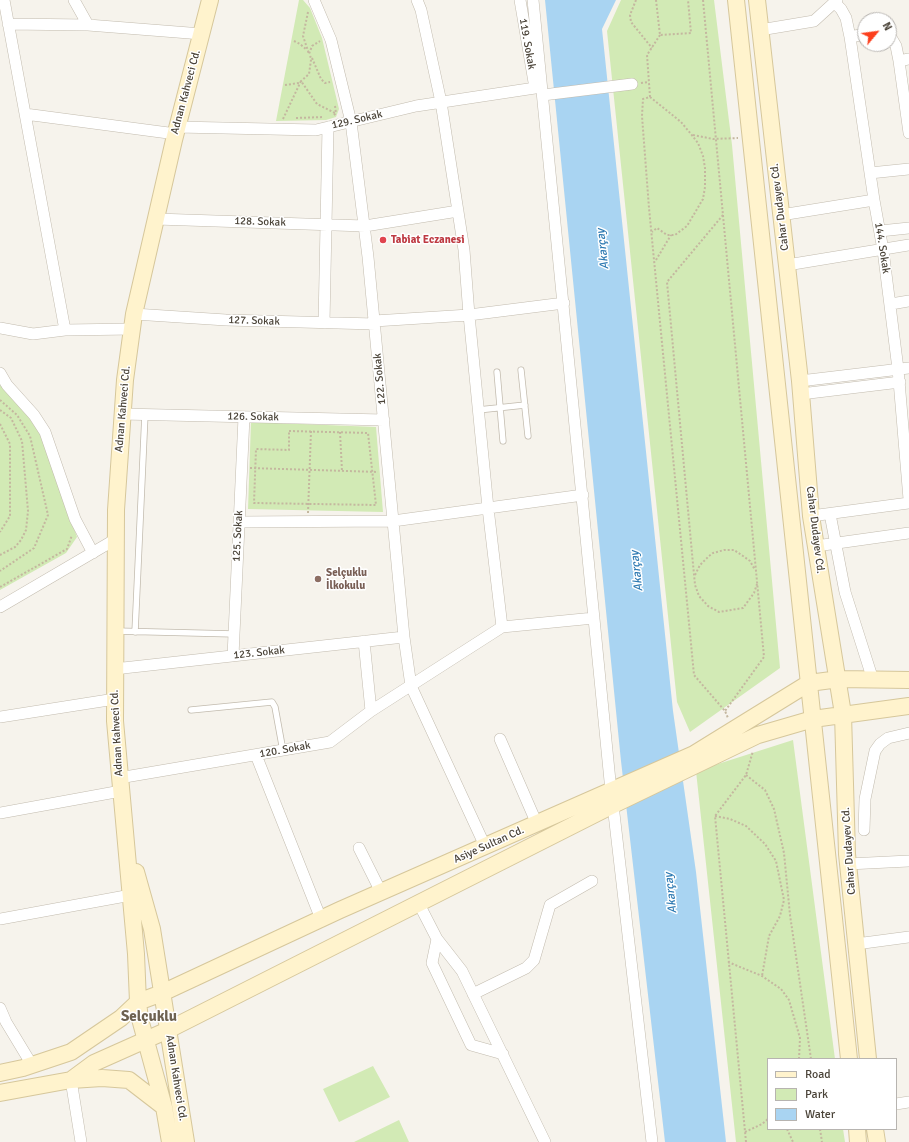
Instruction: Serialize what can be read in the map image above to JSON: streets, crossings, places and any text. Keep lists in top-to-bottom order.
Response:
{
  "streets": {
    "main road": ["Adnan Kahveci Cd.", "Cahar Dudayev Cd.", "Asiye Sultan Cd."],
    "street": [
      "119. Sokak",
      "129. Sokak",
      "128. Sokak",
      "144. Sokak",
      "127. Sokak",
      "122. Sokak",
      "126. Sokak",
      "125. Sokak",
      "123. Sokak",
      "120. Sokak"
    ]
  },
  "crossings": [
    ["119. Sokak", "129. Sokak"],
    ["Adnan Kahveci Cd.", "129. Sokak"],
    ["Adnan Kahveci Cd.", "128. Sokak"],
    ["Adnan Kahveci Cd.", "127. Sokak"],
    ["Adnan Kahveci Cd.", "126. Sokak"],
    ["Adnan Kahveci Cd.", "123. Sokak"],
    ["Adnan Kahveci Cd.", "120. Sokak"],
    ["Adnan Kahveci Cd.", "Asiye Sultan Cd."],
    ["129. Sokak", "122. Sokak"],
    ["Cahar Dudayev Cd.", "Asiye Sultan Cd."],
    ["128. Sokak", "122. Sokak"],
    ["127. Sokak", "122. Sokak"],
    ["122. Sokak", "126. Sokak"],
    ["122. Sokak", "123. Sokak"],
    ["122. Sokak", "120. Sokak"],
    ["122. Sokak", "Asiye Sultan Cd."],
    ["126. Sokak", "125. Sokak"],
    ["125. Sokak", "123. Sokak"]
  ],
  "districts": ["Selçuklu"],
  "water": ["Akarçay"],
  "places": ["Tabiat Eczanesi", "Selçuklu İlkokulu"],
  "legend": ["Road", "Park", "Water"],
  "north": "top right"
}
